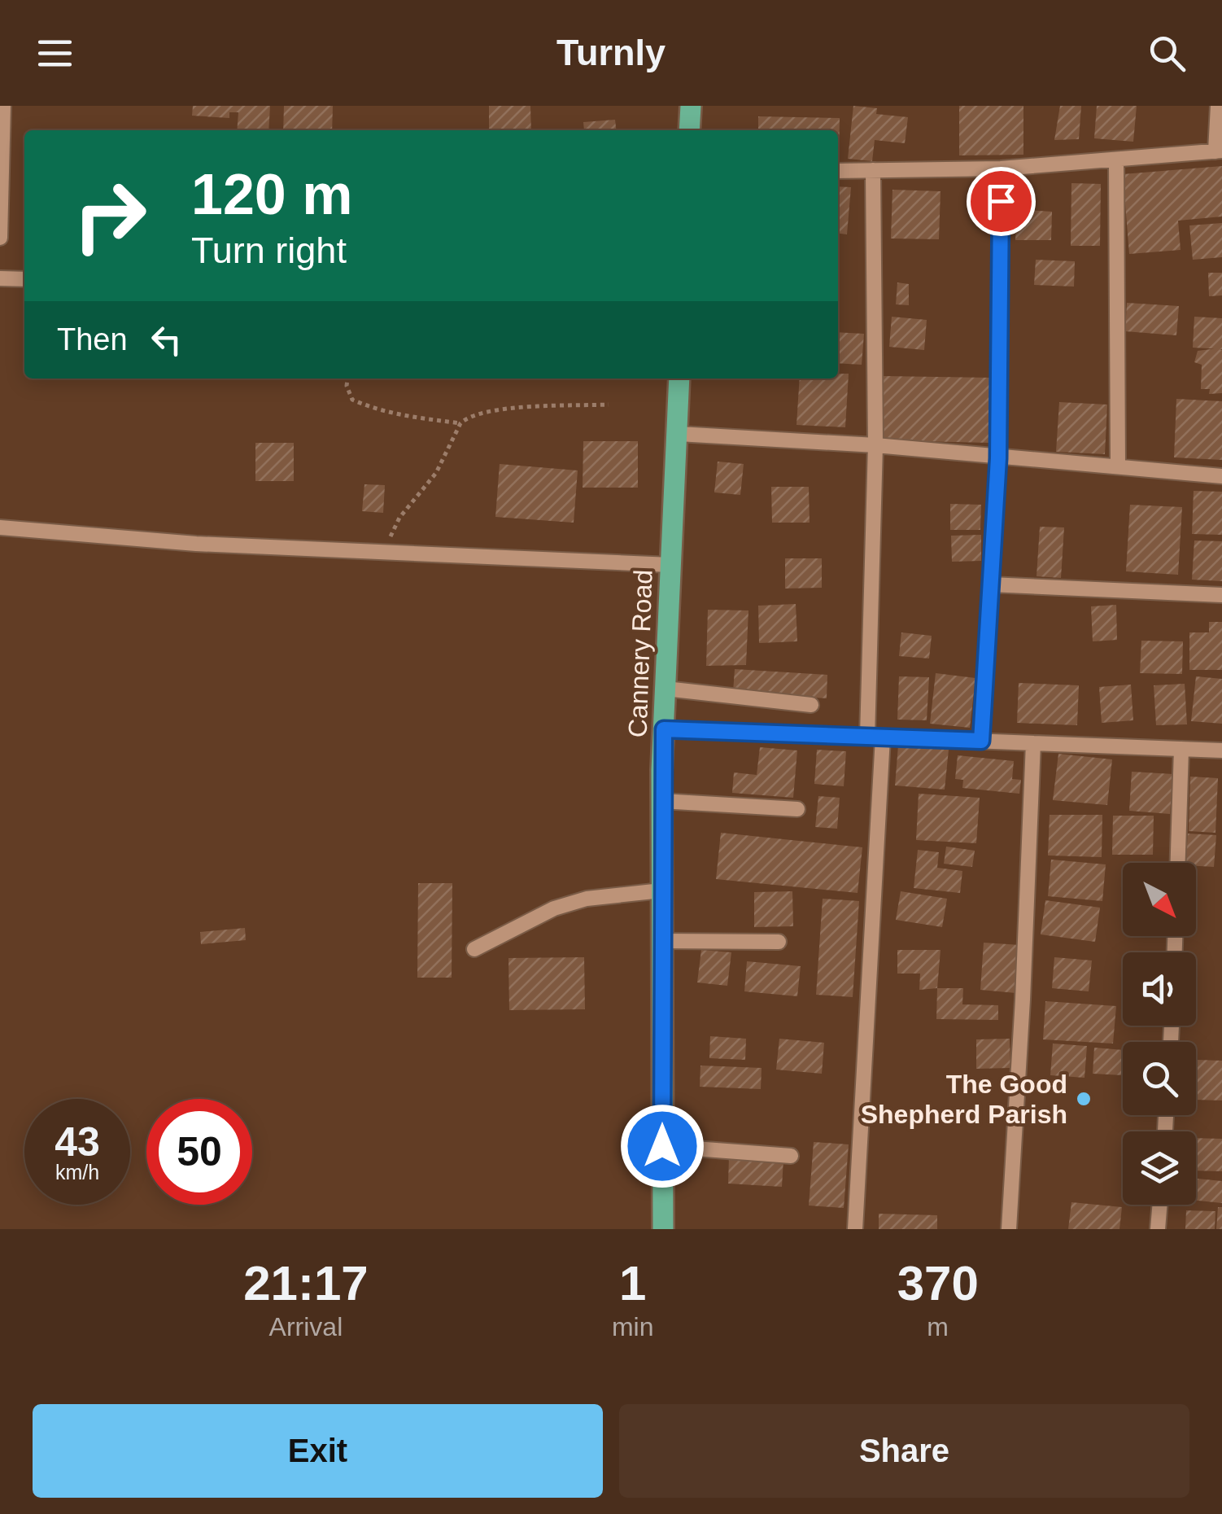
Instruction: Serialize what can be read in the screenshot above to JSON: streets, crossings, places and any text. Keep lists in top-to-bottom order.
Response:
{
  "streets": {
    "main road": ["Cannery Road"]
  },
  "places": ["The Good Shepherd Parish"],
  "north": "bottom right",
  "page": {
    "header": "Turnly",
    "turn": ["120 m", "Turn right"],
    "then": "Then",
    "speed": "43 km/h",
    "limit": "50",
    "eta": [
      "21:17",
      "Arrival",
      "1",
      "min",
      "370",
      "m"
    ],
    "buttons": ["Exit", "Share"]
  }
}
